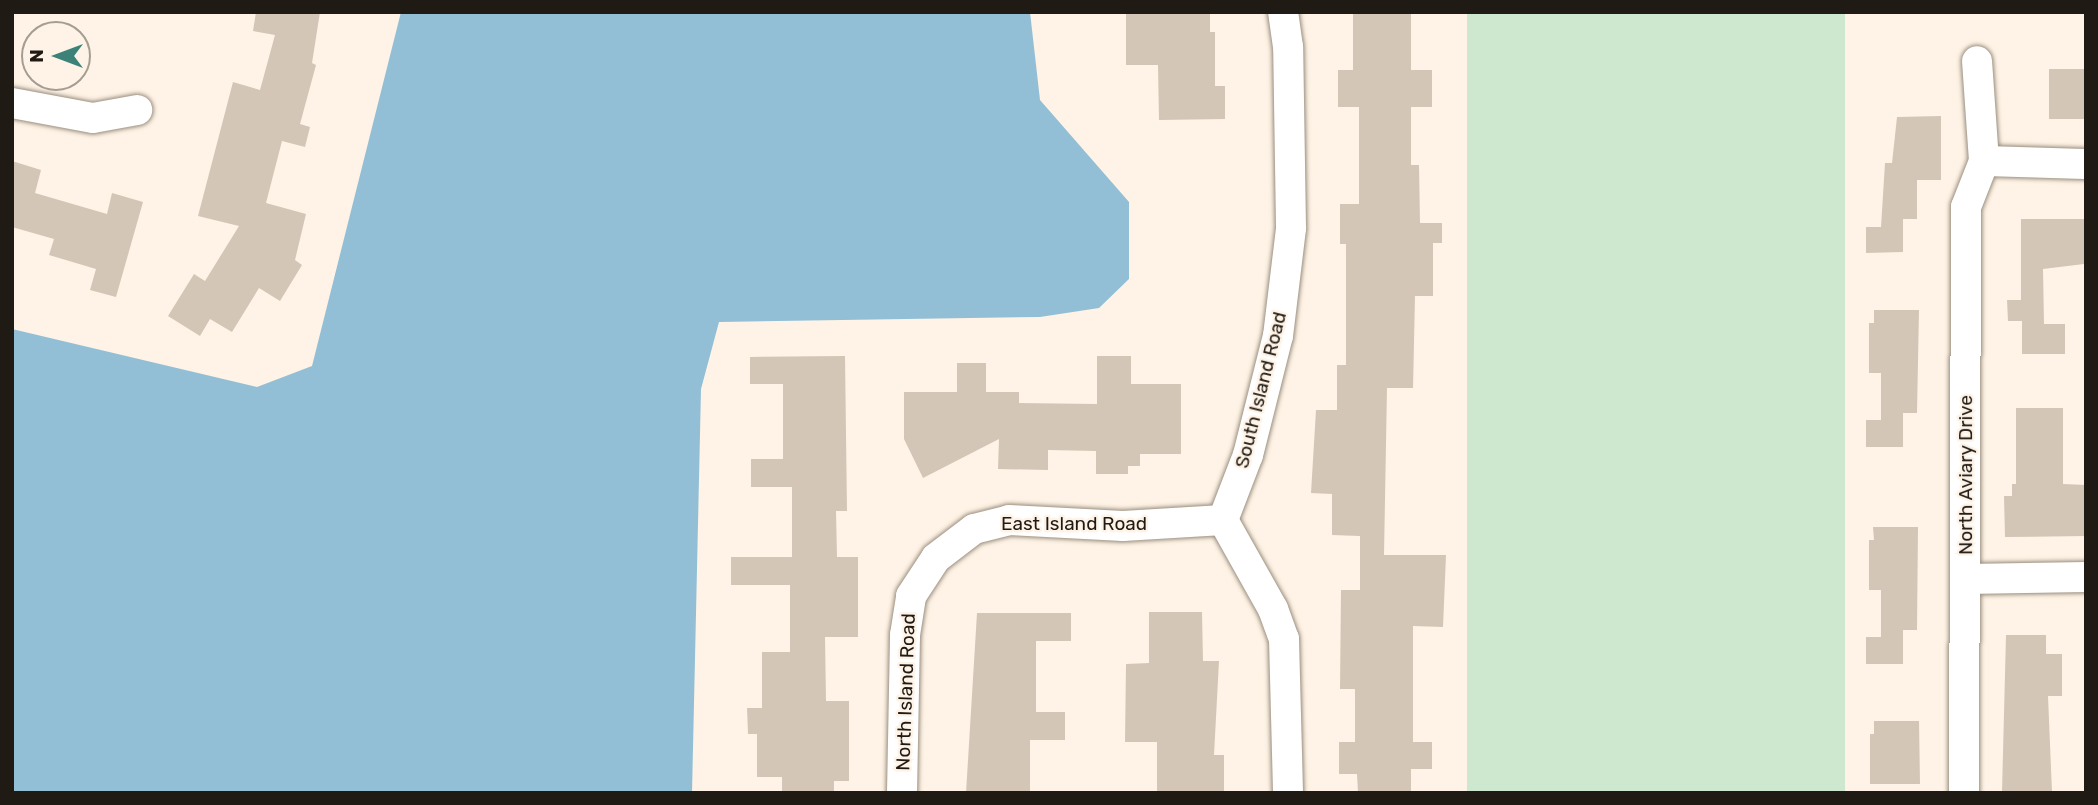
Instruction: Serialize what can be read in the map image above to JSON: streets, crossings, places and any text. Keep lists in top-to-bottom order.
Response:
{
  "streets": {
    "street": [
      "South Island Road",
      "North Aviary Drive",
      "East Island Road",
      "North Island Road"
    ]
  },
  "crossings": [
    ["South Island Road", "East Island Road"],
    ["East Island Road", "North Island Road"]
  ],
  "north": "left"
}
